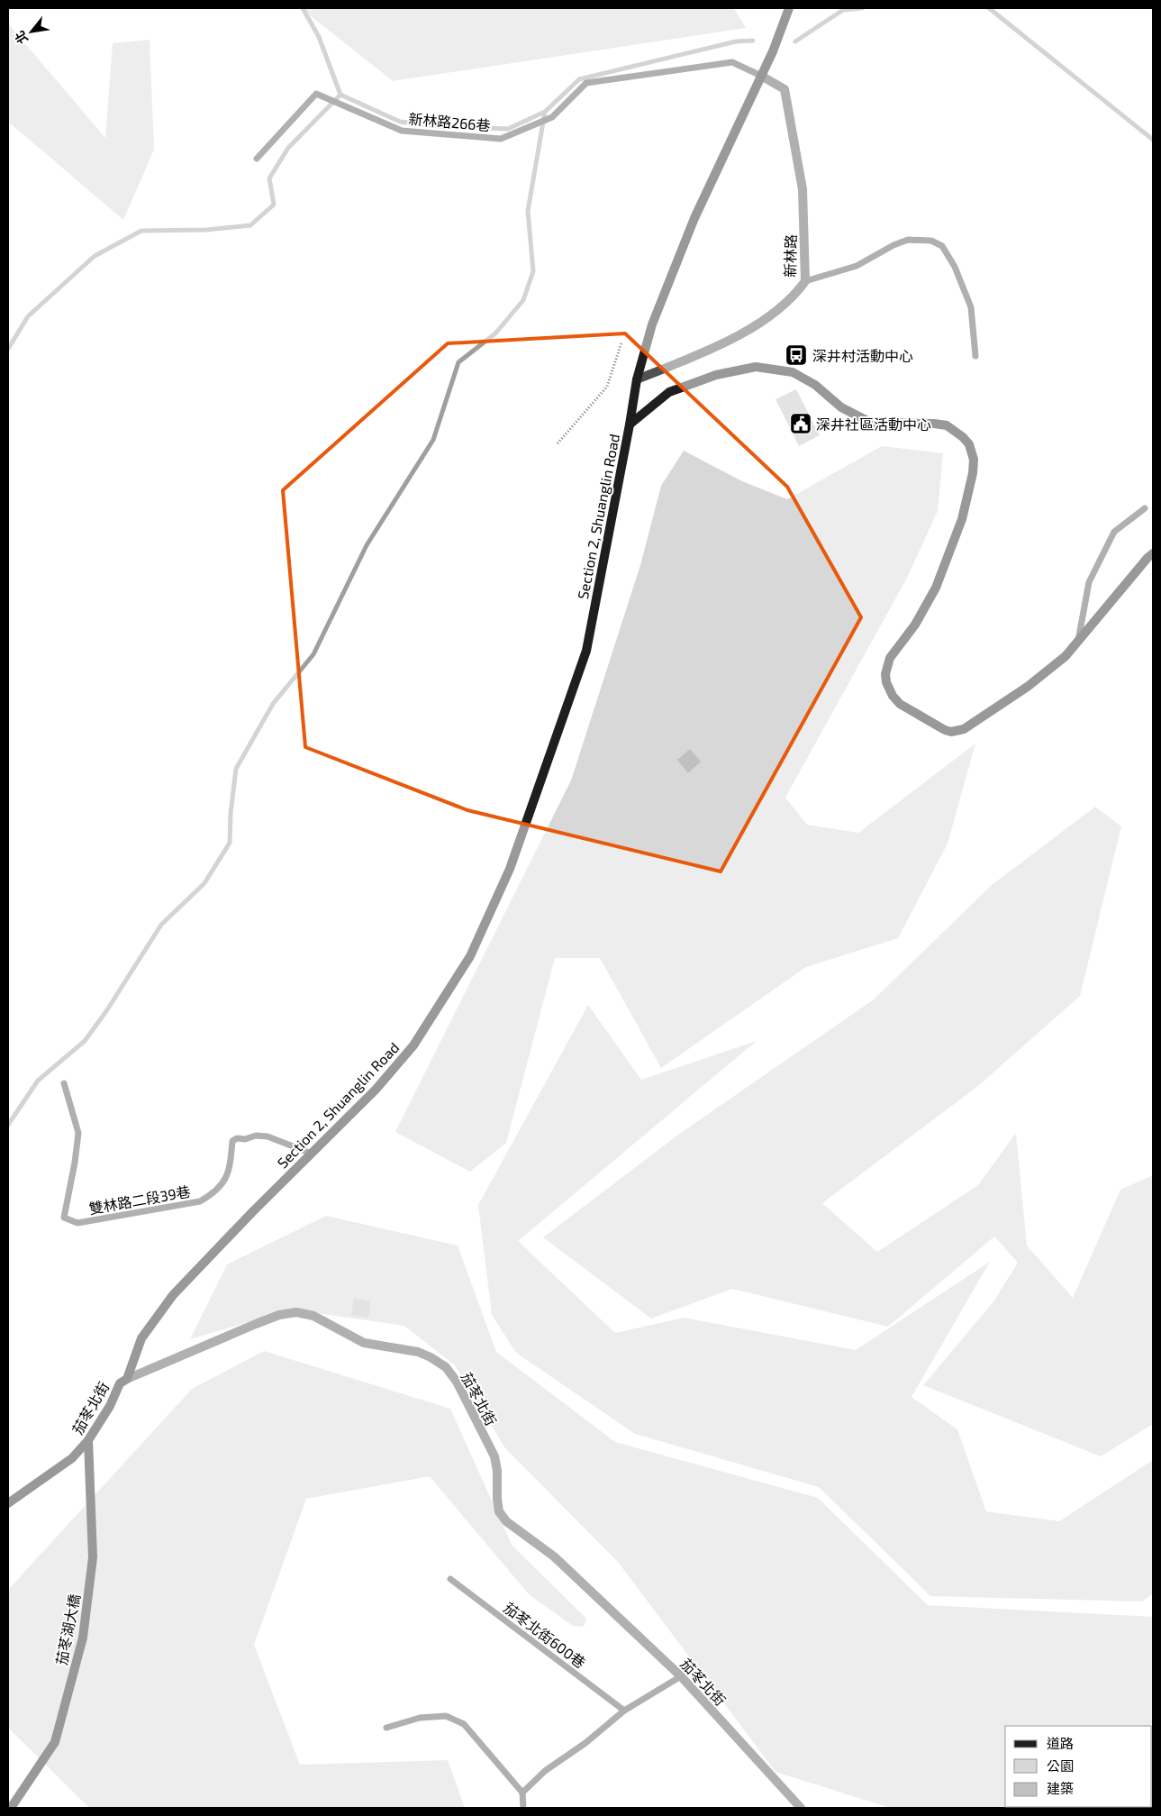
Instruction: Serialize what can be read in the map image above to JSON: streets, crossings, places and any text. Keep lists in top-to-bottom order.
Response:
{
  "streets": {
    "street": [
      "新林路",
      "Section 2, Shuanglin Road",
      "茄苳北街",
      "茄苳湖大橋"
    ],
    "lane": ["新林路266巷", "雙林路二段39巷", "茄苳北街600巷"]
  },
  "crossings": [
    ["新林路266巷", "新林路"],
    ["Section 2, Shuanglin Road", "雙林路二段39巷"],
    ["Section 2, Shuanglin Road", "茄苳北街"],
    ["茄苳北街", "茄苳湖大橋"]
  ],
  "places": {
    "bus stop": ["深井村活動中心"],
    "public building": ["深井社區活動中心"]
  },
  "legend": ["道路", "公園", "建築"],
  "north": "bottom left"
}
